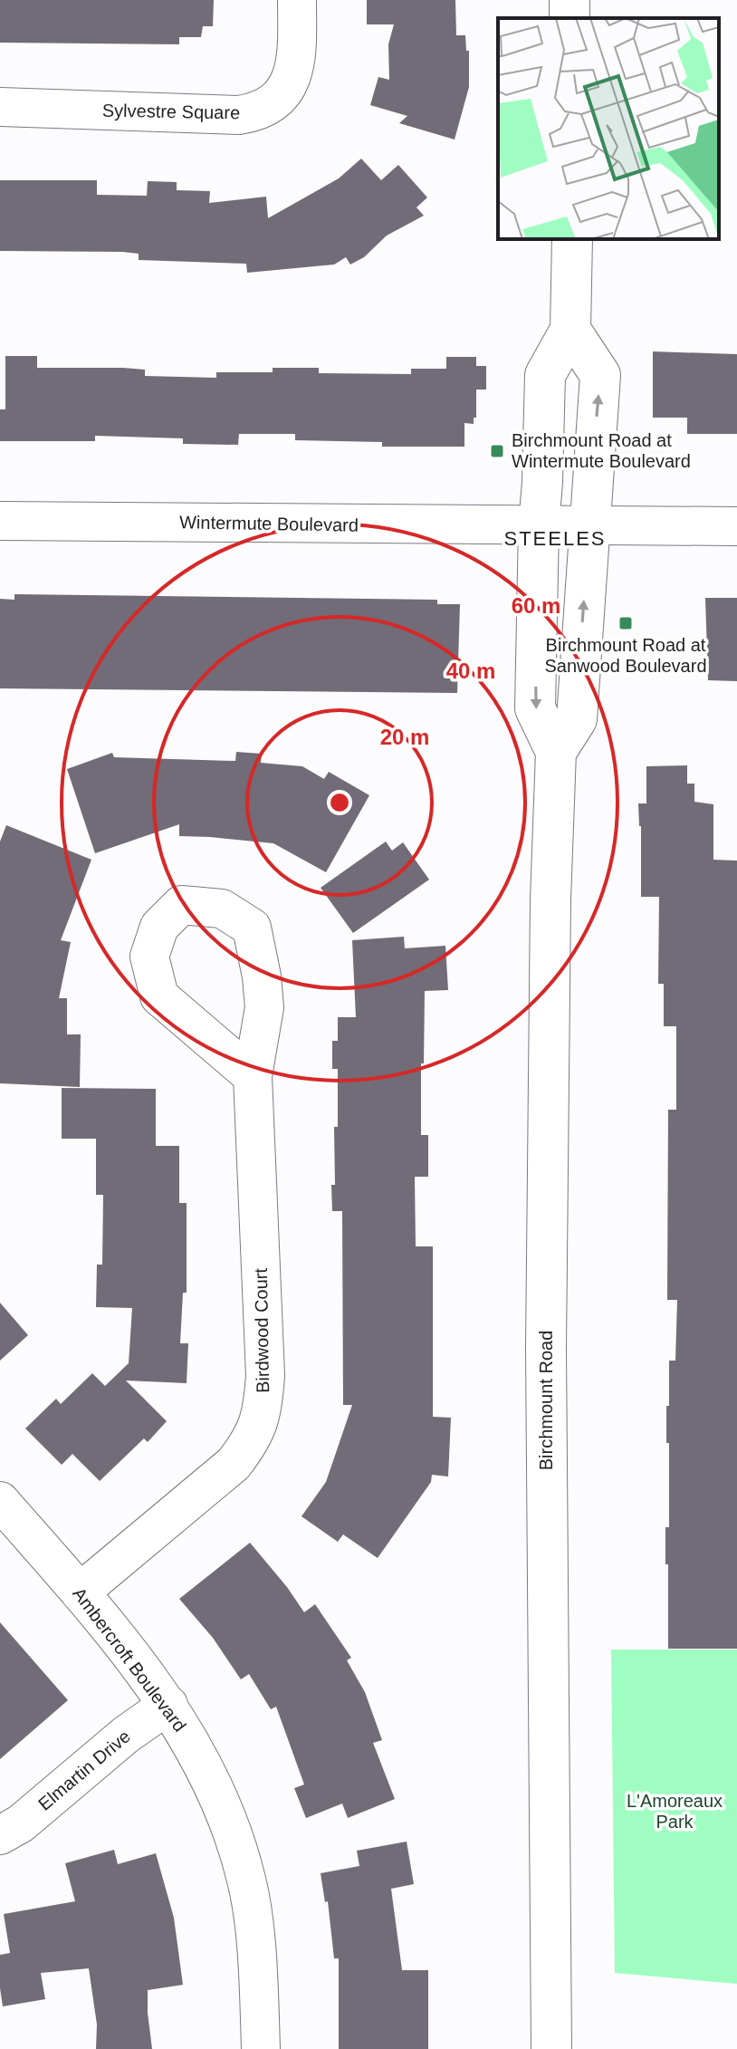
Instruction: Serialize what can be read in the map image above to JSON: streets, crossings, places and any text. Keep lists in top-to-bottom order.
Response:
{
  "streets": {
    "main road": ["Birchmount Road"],
    "street": [
      "Sylvestre Square",
      "Wintermute Boulevard",
      "Birdwood Court",
      "Ambercroft Boulevard",
      "Elmartin Drive"
    ]
  },
  "crossings": [
    ["Wintermute Boulevard", "Birchmount Road"],
    ["Birdwood Court", "Ambercroft Boulevard"],
    ["Ambercroft Boulevard", "Elmartin Drive"]
  ],
  "districts": ["STEELES"],
  "parks": ["L'Amoreaux Park"],
  "places": {
    "transit": ["Birchmount Road at Wintermute Boulevard", "Birchmount Road at Sanwood Boulevard"]
  },
  "rings": ["60 m", "40 m", "20 m"]
}
